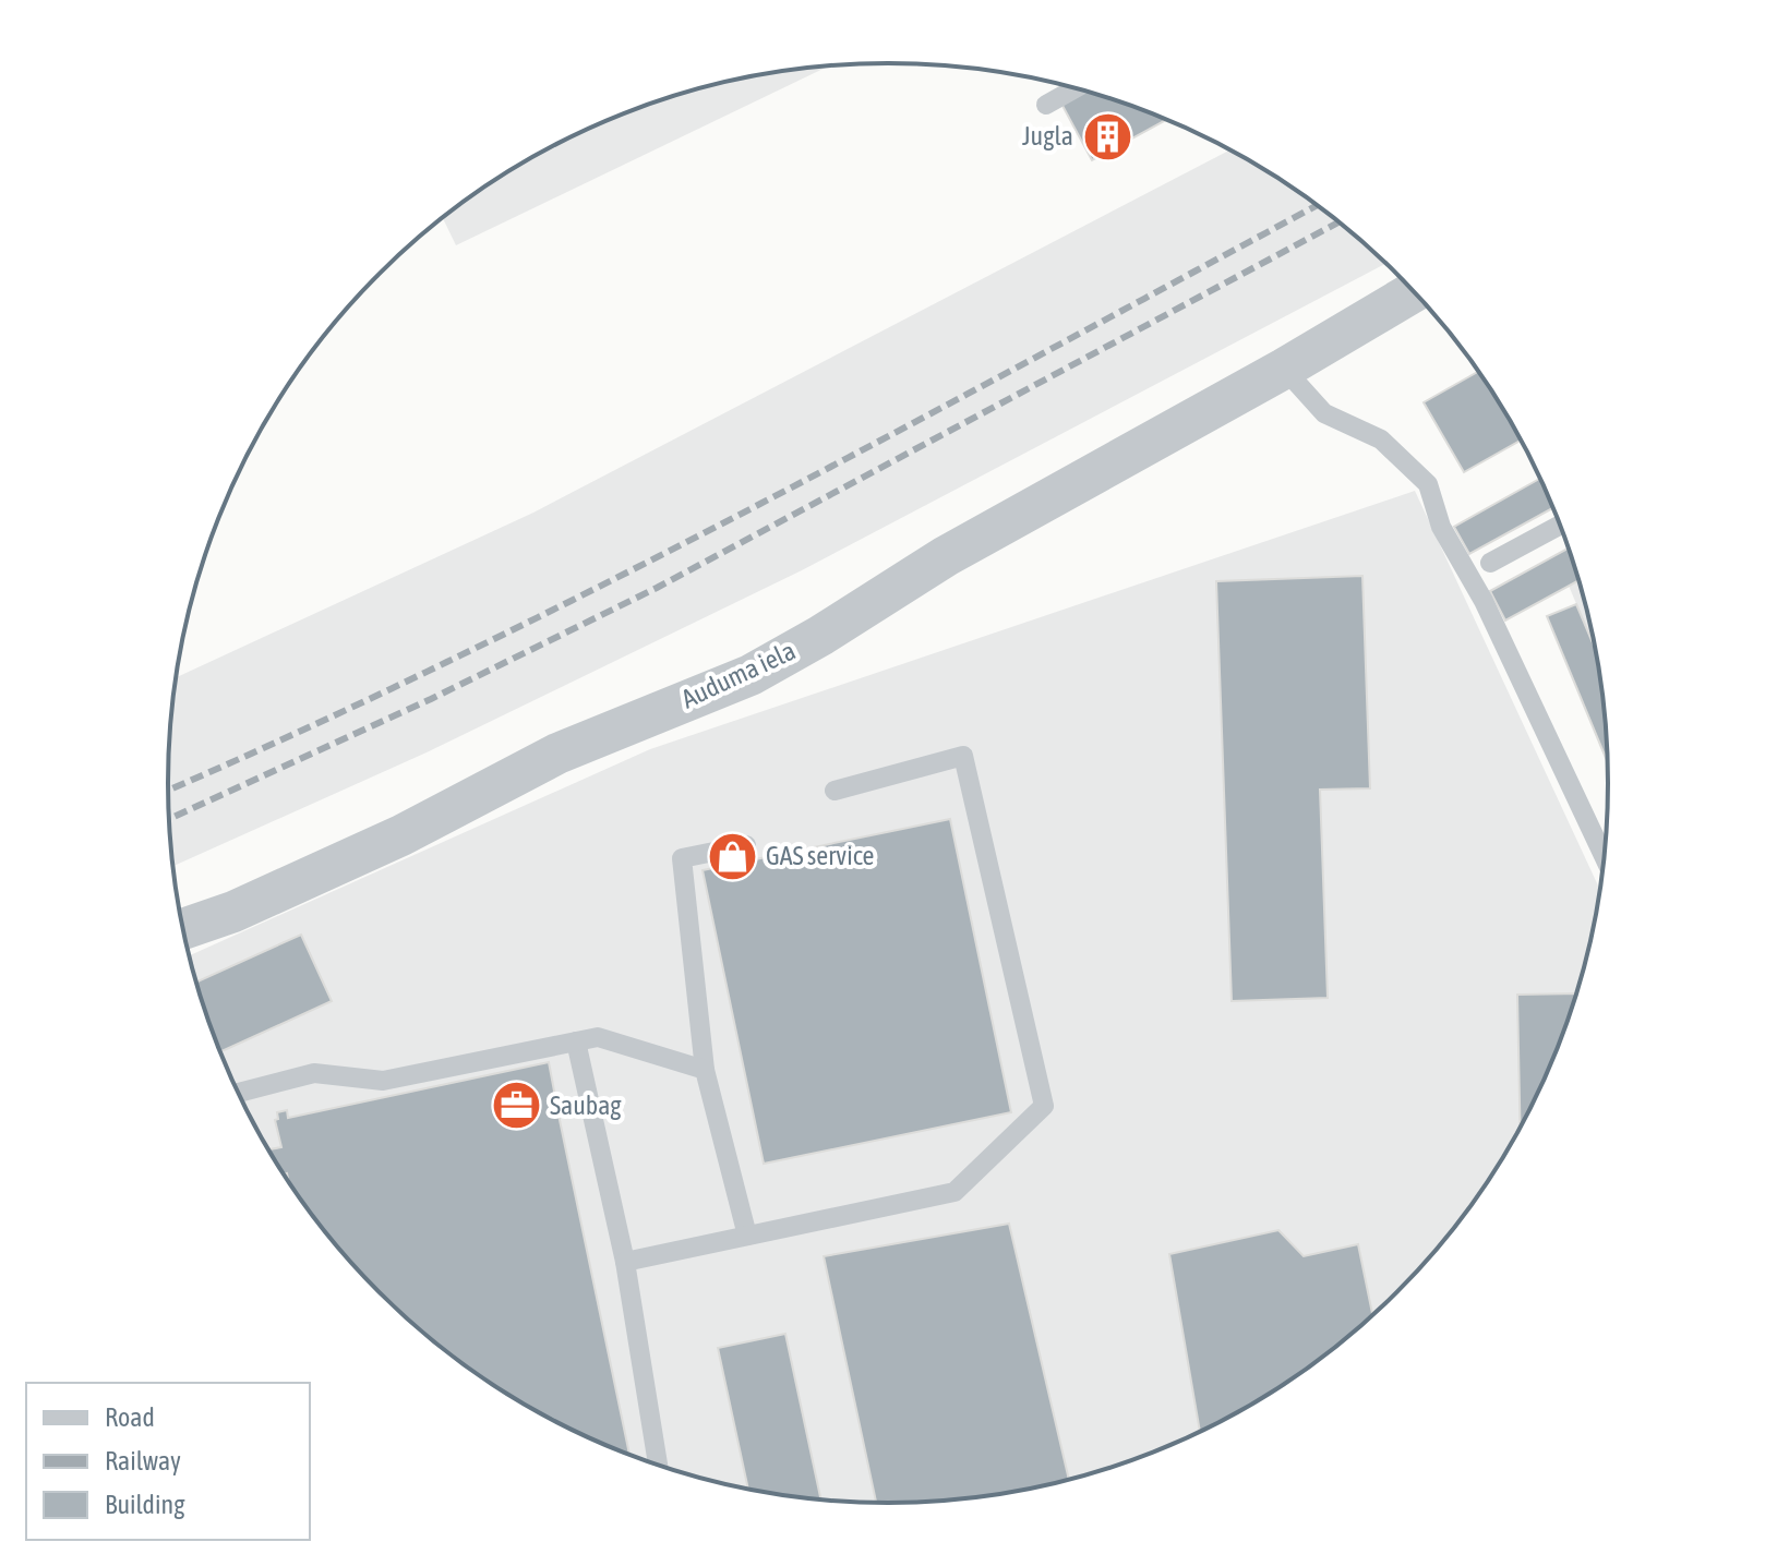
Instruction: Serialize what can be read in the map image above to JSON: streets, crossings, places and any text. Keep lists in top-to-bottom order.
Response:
{
  "streets": {
    "street": ["Auduma iela"]
  },
  "places": {
    "building": ["Jugla"],
    "shop": ["GAS service"],
    "office": ["Saubag"]
  },
  "legend": ["Road", "Railway", "Building"]
}
